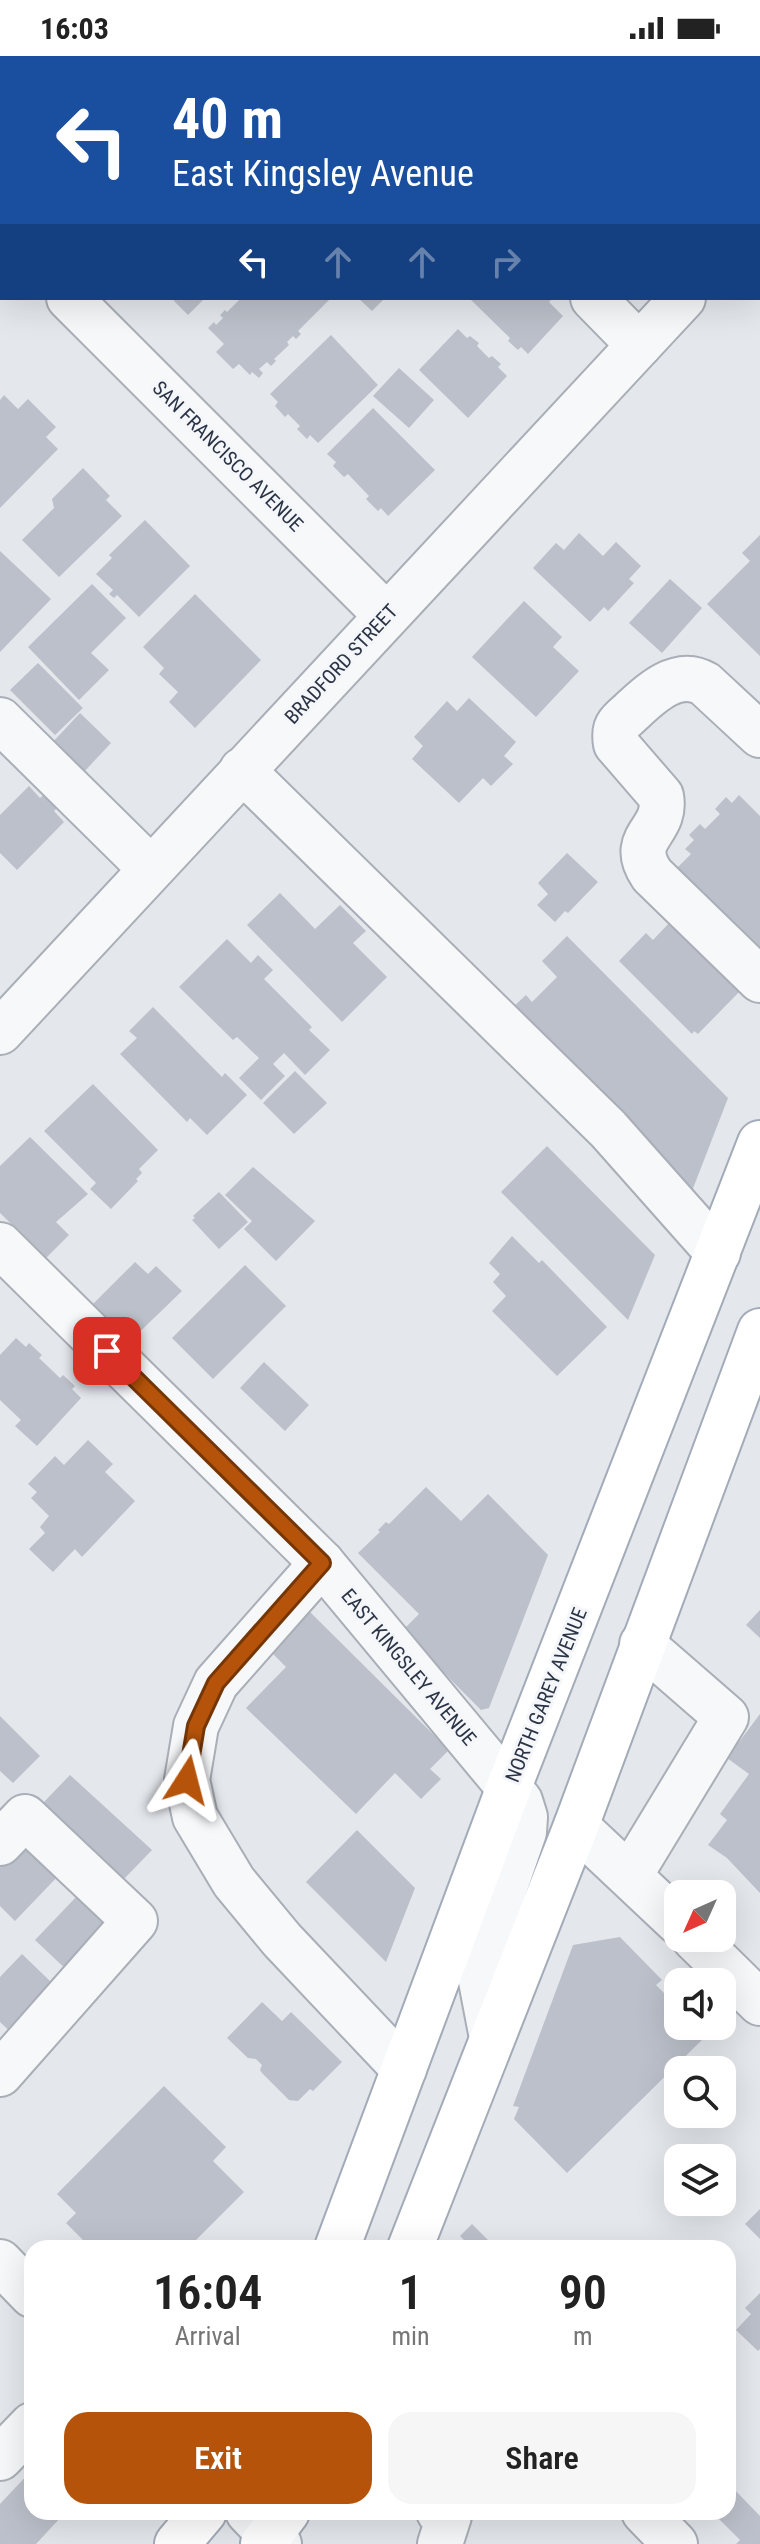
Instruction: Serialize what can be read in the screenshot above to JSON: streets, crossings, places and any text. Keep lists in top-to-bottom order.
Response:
{
  "streets": {
    "main road": ["NORTH GAREY AVENUE"],
    "street": ["SAN FRANCISCO AVENUE", "BRADFORD STREET", "EAST KINGSLEY AVENUE"]
  },
  "crossings": [
    ["SAN FRANCISCO AVENUE", "BRADFORD STREET"],
    ["EAST KINGSLEY AVENUE", "NORTH GAREY AVENUE"]
  ],
  "north": "bottom left",
  "page": {
    "status": "16:03",
    "turn": ["40 m", "East Kingsley Avenue"],
    "eta": [
      "16:04",
      "Arrival",
      "1",
      "min",
      "90",
      "m"
    ],
    "buttons": ["Exit", "Share"]
  }
}
